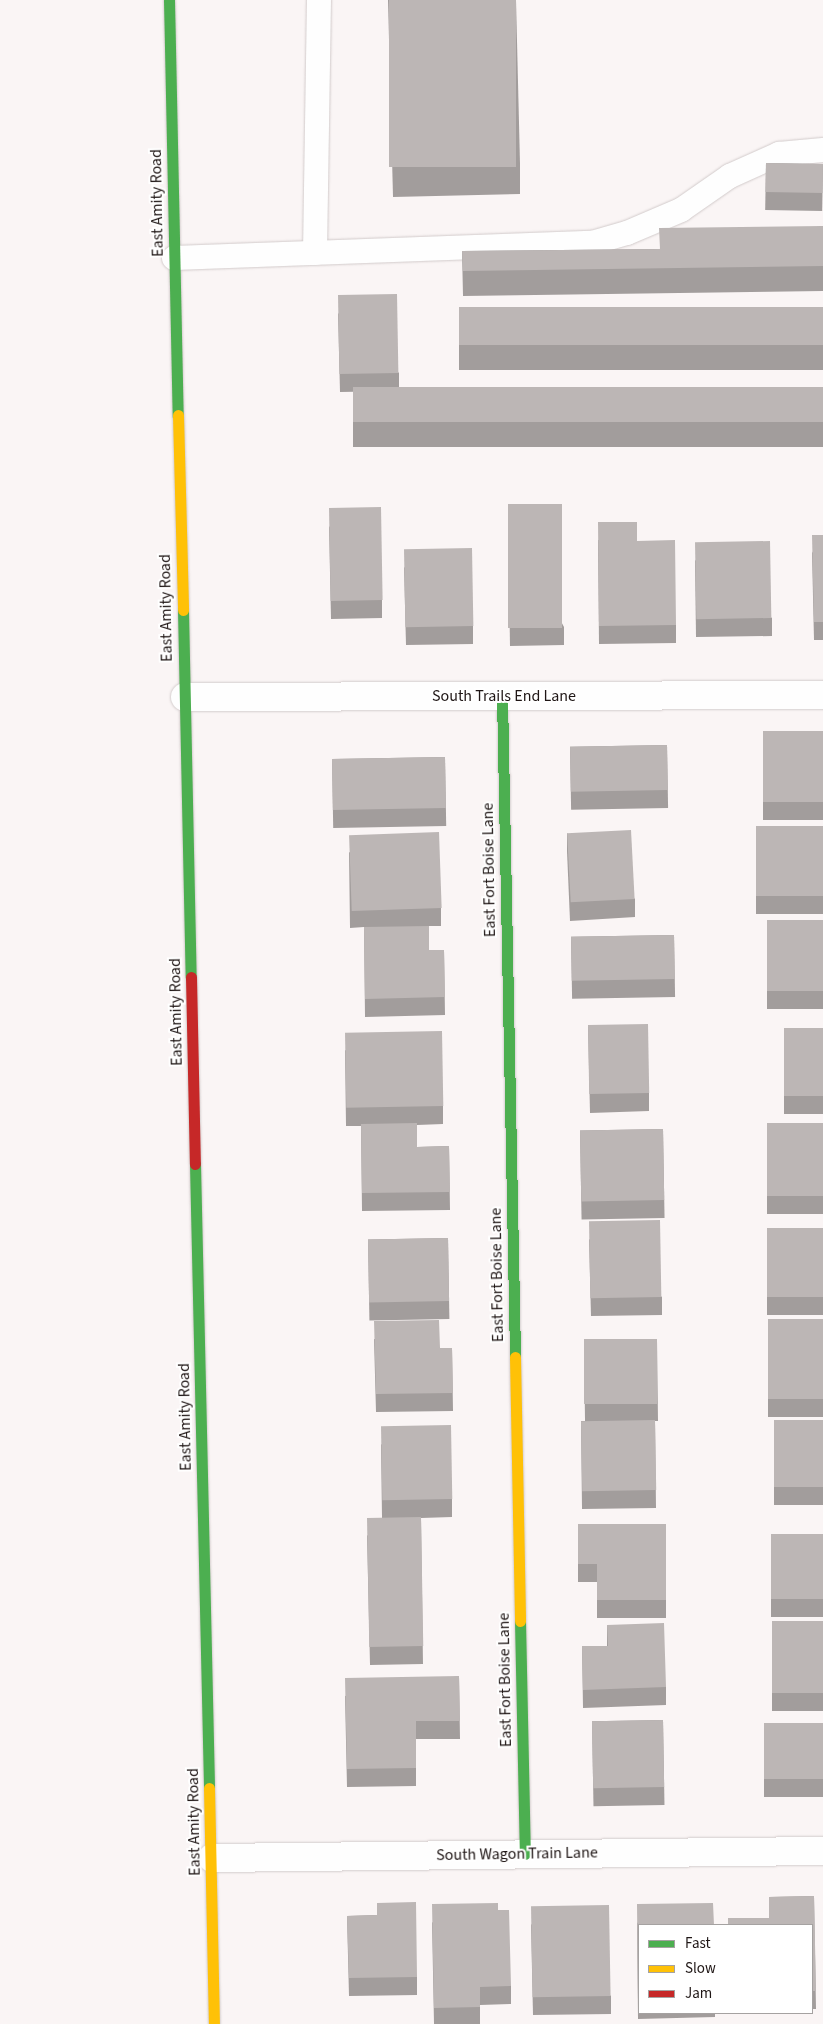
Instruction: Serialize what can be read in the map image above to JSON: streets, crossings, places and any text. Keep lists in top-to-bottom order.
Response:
{
  "streets": {
    "street": [
      "East Amity Road",
      "South Trails End Lane",
      "East Fort Boise Lane",
      "South Wagon Train Lane"
    ]
  },
  "crossings": [
    ["East Amity Road", "South Trails End Lane"],
    ["East Amity Road", "South Wagon Train Lane"],
    ["South Trails End Lane", "East Fort Boise Lane"],
    ["East Fort Boise Lane", "South Wagon Train Lane"]
  ],
  "legend": ["Fast", "Slow", "Jam"]
}
